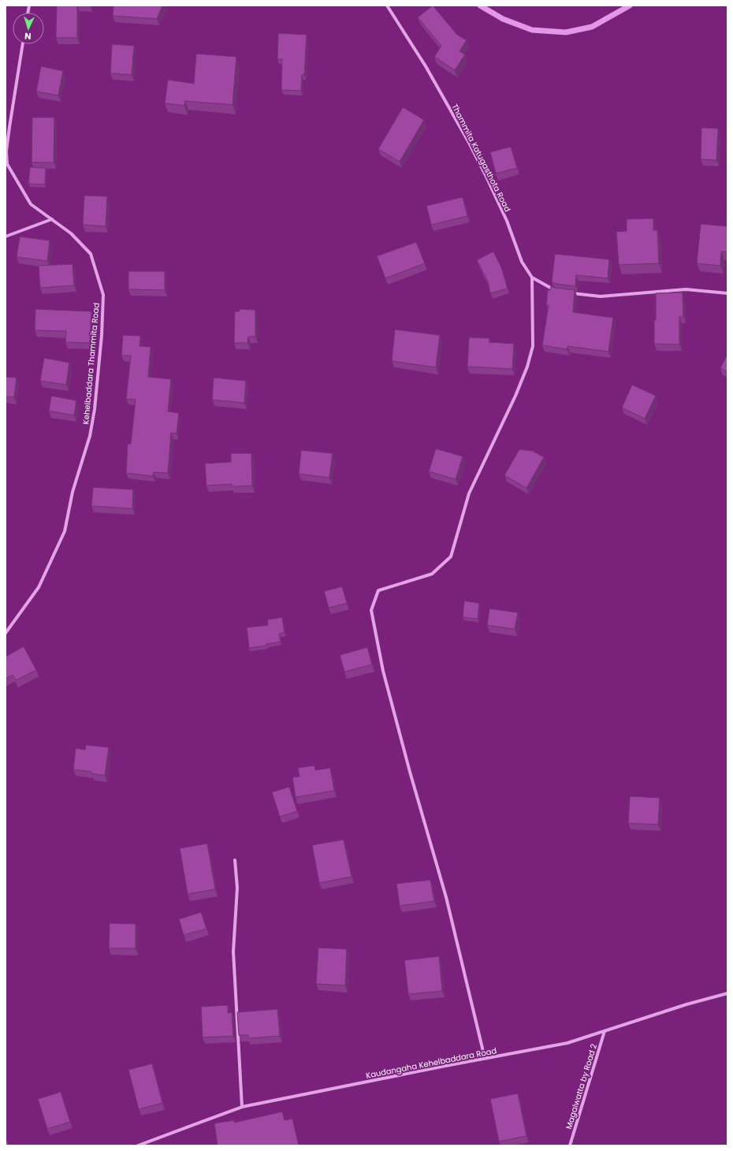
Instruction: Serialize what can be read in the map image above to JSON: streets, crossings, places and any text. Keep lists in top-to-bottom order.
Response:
{
  "streets": {
    "street": [
      "Thammita Katugasthota Road",
      "Kehelbaddara Thammita Road",
      "Kaudangaha Kehelbaddara Road",
      "Magalwatta by Road 2"
    ]
  },
  "crossings": [
    ["Kaudangaha Kehelbaddara Road", "Magalwatta by Road 2"]
  ],
  "north": "bottom"
}
